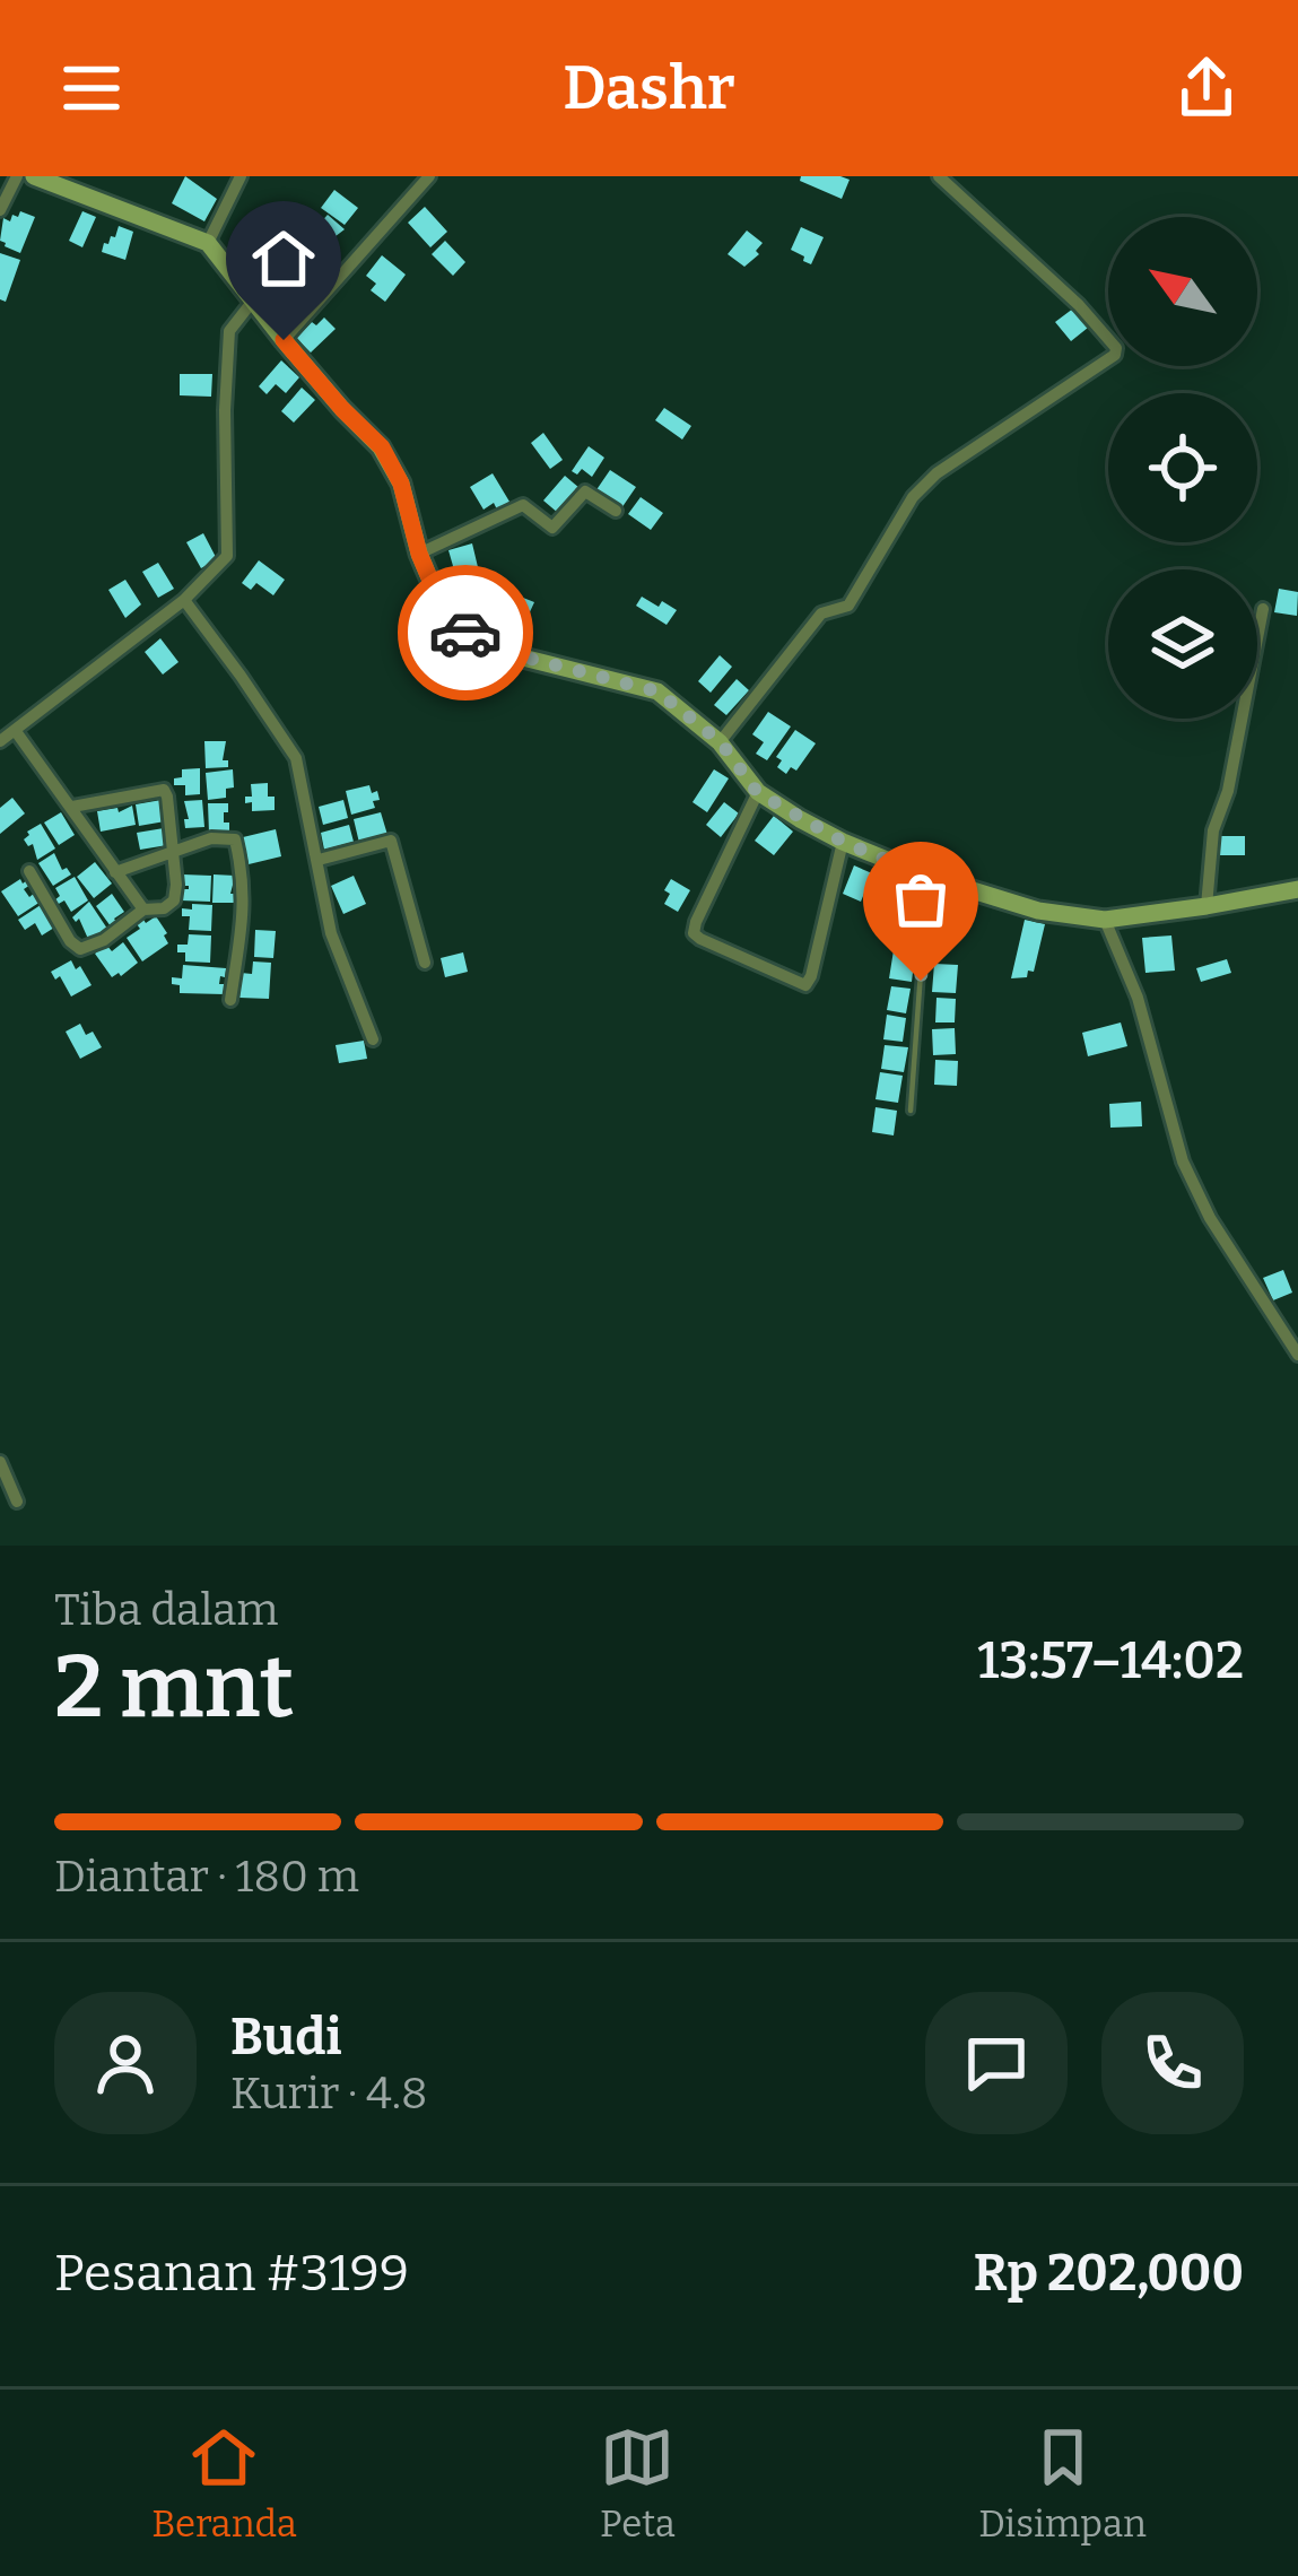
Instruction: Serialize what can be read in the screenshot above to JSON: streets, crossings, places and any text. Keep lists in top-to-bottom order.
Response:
{
  "north": "top left",
  "page": {
    "header": "Dashr",
    "heading": ["2 mnt", "Tiba dalam", "13:57–14:02"],
    "panel": [
      "Budi",
      "Kurir · 4.8",
      "Pesanan #3199",
      "Rp 202,000"
    ],
    "bar": "Diantar · 180 m",
    "tabs": ["Beranda", "Peta", "Disimpan"]
  }
}
